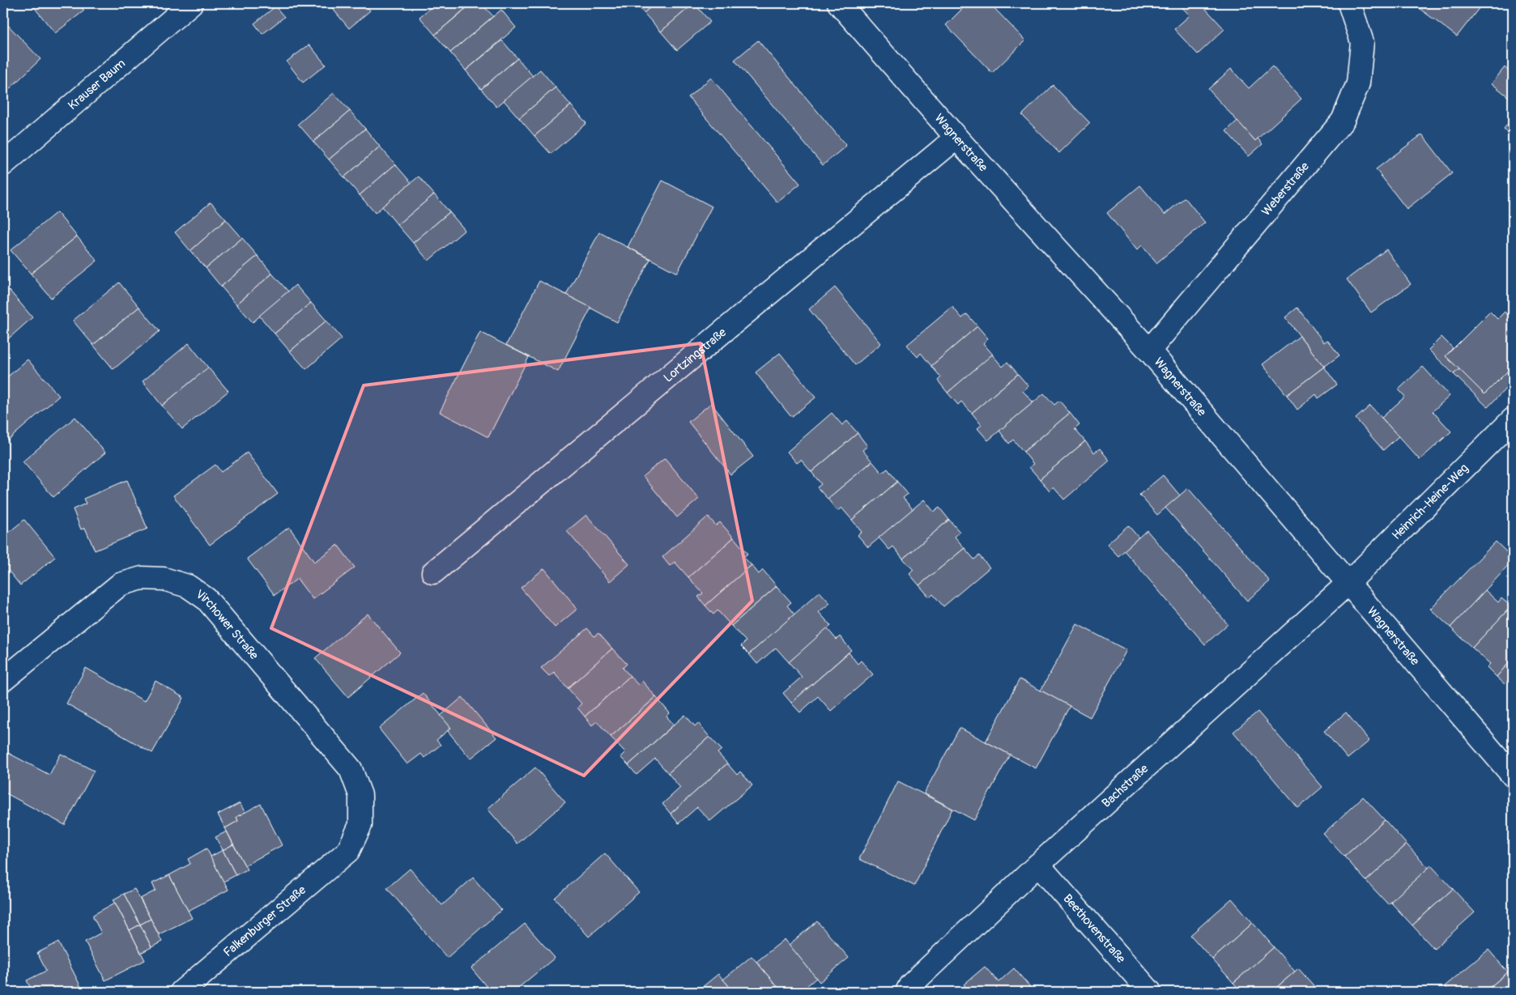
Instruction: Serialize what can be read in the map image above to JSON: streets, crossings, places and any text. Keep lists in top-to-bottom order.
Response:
{
  "streets": {
    "street": [
      "Krauser Baum",
      "Wagnerstraße",
      "Weberstraße",
      "Lortzingstraße",
      "Heinrich-Heine-Weg",
      "Virchower Straße",
      "Bachstraße",
      "Falkenburger Straße",
      "Beethovenstraße"
    ]
  },
  "crossings": [
    ["Wagnerstraße", "Weberstraße"],
    ["Wagnerstraße", "Lortzingstraße"],
    ["Wagnerstraße", "Heinrich-Heine-Weg"],
    ["Wagnerstraße", "Bachstraße"],
    ["Heinrich-Heine-Weg", "Bachstraße"],
    ["Virchower Straße", "Falkenburger Straße"],
    ["Bachstraße", "Beethovenstraße"]
  ]
}
